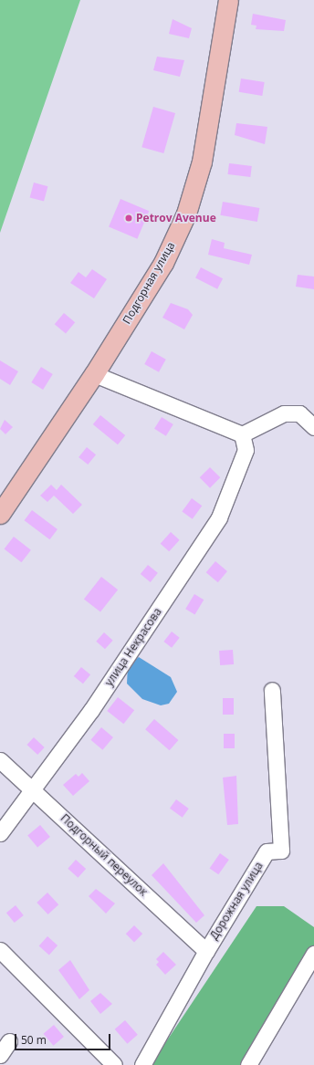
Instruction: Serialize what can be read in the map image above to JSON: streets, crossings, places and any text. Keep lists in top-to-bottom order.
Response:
{
  "streets": {
    "main road": ["Подгорная улица"],
    "street": ["улица Некрасова", "Подгорный переулок", "Дорожная улица"]
  },
  "crossings": [
    ["улица Некрасова", "Подгорный переулок"],
    ["Подгорный переулок", "Дорожная улица"]
  ],
  "places": ["Petrov Avenue"],
  "scale_bar": "50 m"
}
